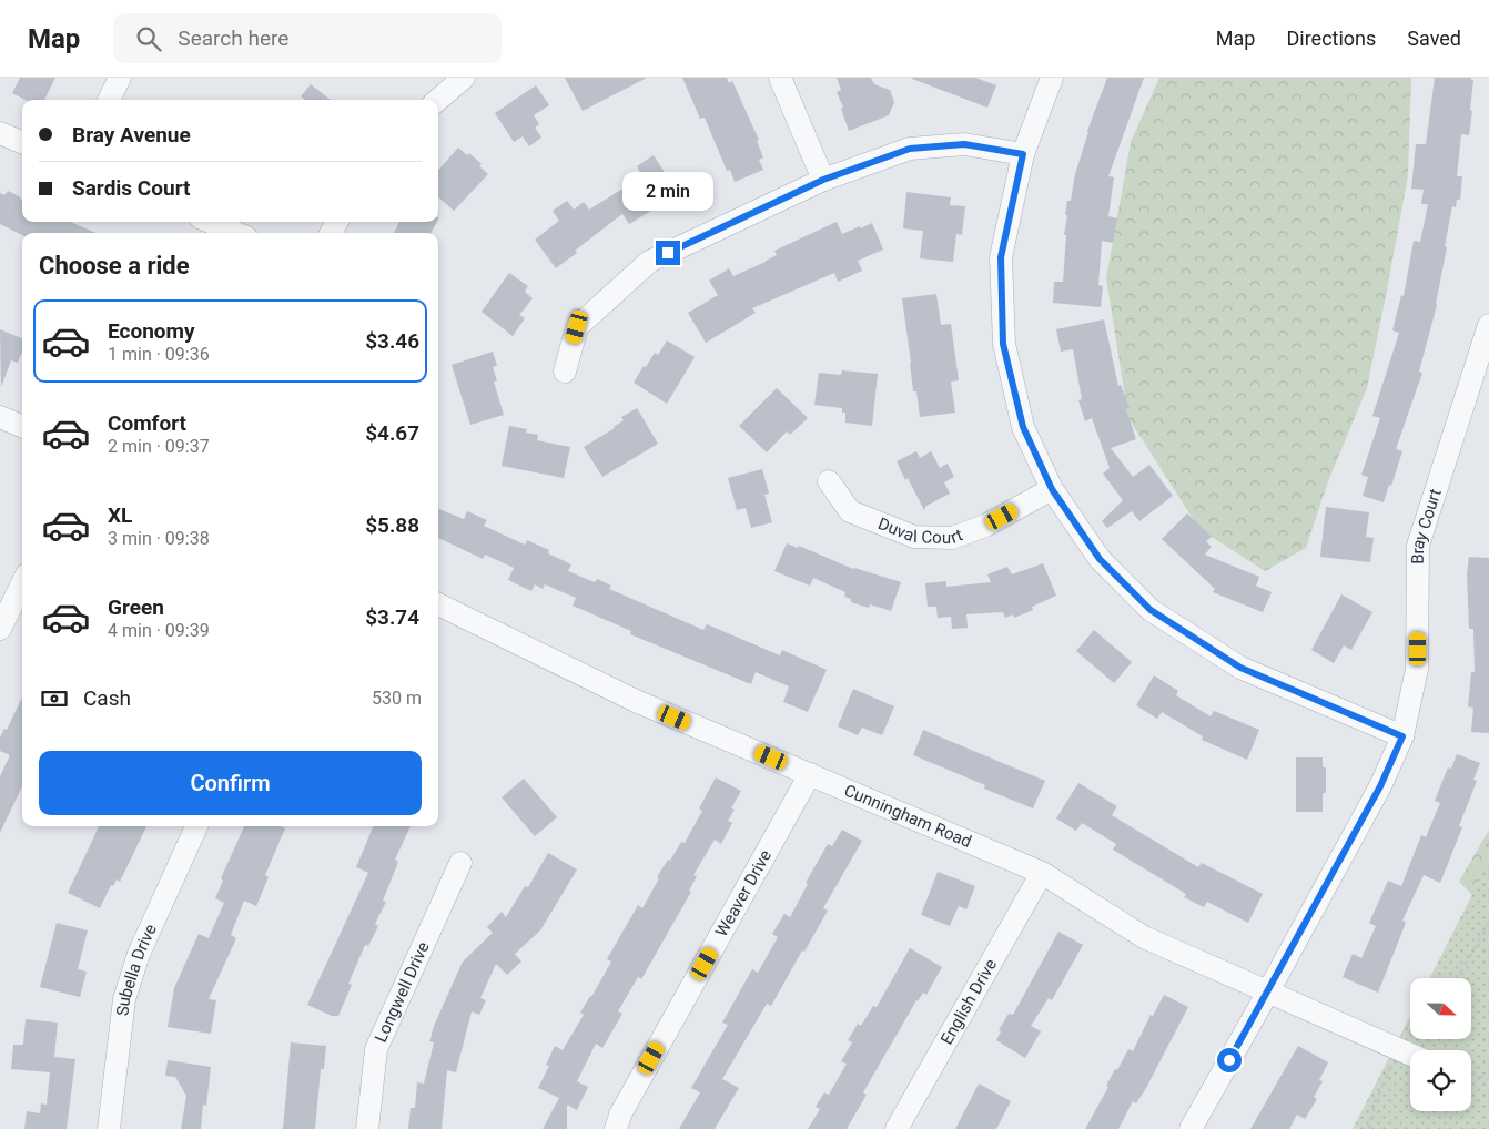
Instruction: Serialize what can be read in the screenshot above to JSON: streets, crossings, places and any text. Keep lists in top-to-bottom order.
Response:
{
  "streets": {
    "street": [
      "Duval Court",
      "Bray Court",
      "Cunningham Road",
      "Weaver Drive",
      "Subella Drive",
      "Longwell Drive",
      "English Drive"
    ]
  },
  "crossings": [
    ["Bray Court", "Cunningham Road"],
    ["Cunningham Road", "Weaver Drive"],
    ["Cunningham Road", "English Drive"]
  ],
  "north": "right",
  "page": {
    "header": "Map",
    "search": "Search here",
    "nav": ["Map", "Directions", "Saved"],
    "banner": ["Bray Avenue", "Sardis Court"],
    "bubble": "2 min",
    "heading": "Choose a ride",
    "list": [
      {
        "name": "Economy",
        "note": "1 min · 09:36",
        "value": "$3.46"
      },
      {
        "name": "Comfort",
        "note": "2 min · 09:37",
        "value": "$4.67"
      },
      {
        "name": "XL",
        "note": "3 min · 09:38",
        "value": "$5.88"
      },
      {
        "name": "Green",
        "note": "4 min · 09:39",
        "value": "$3.74"
      }
    ],
    "pay": ["Cash", "530 m"],
    "buttons": "Confirm"
  }
}
